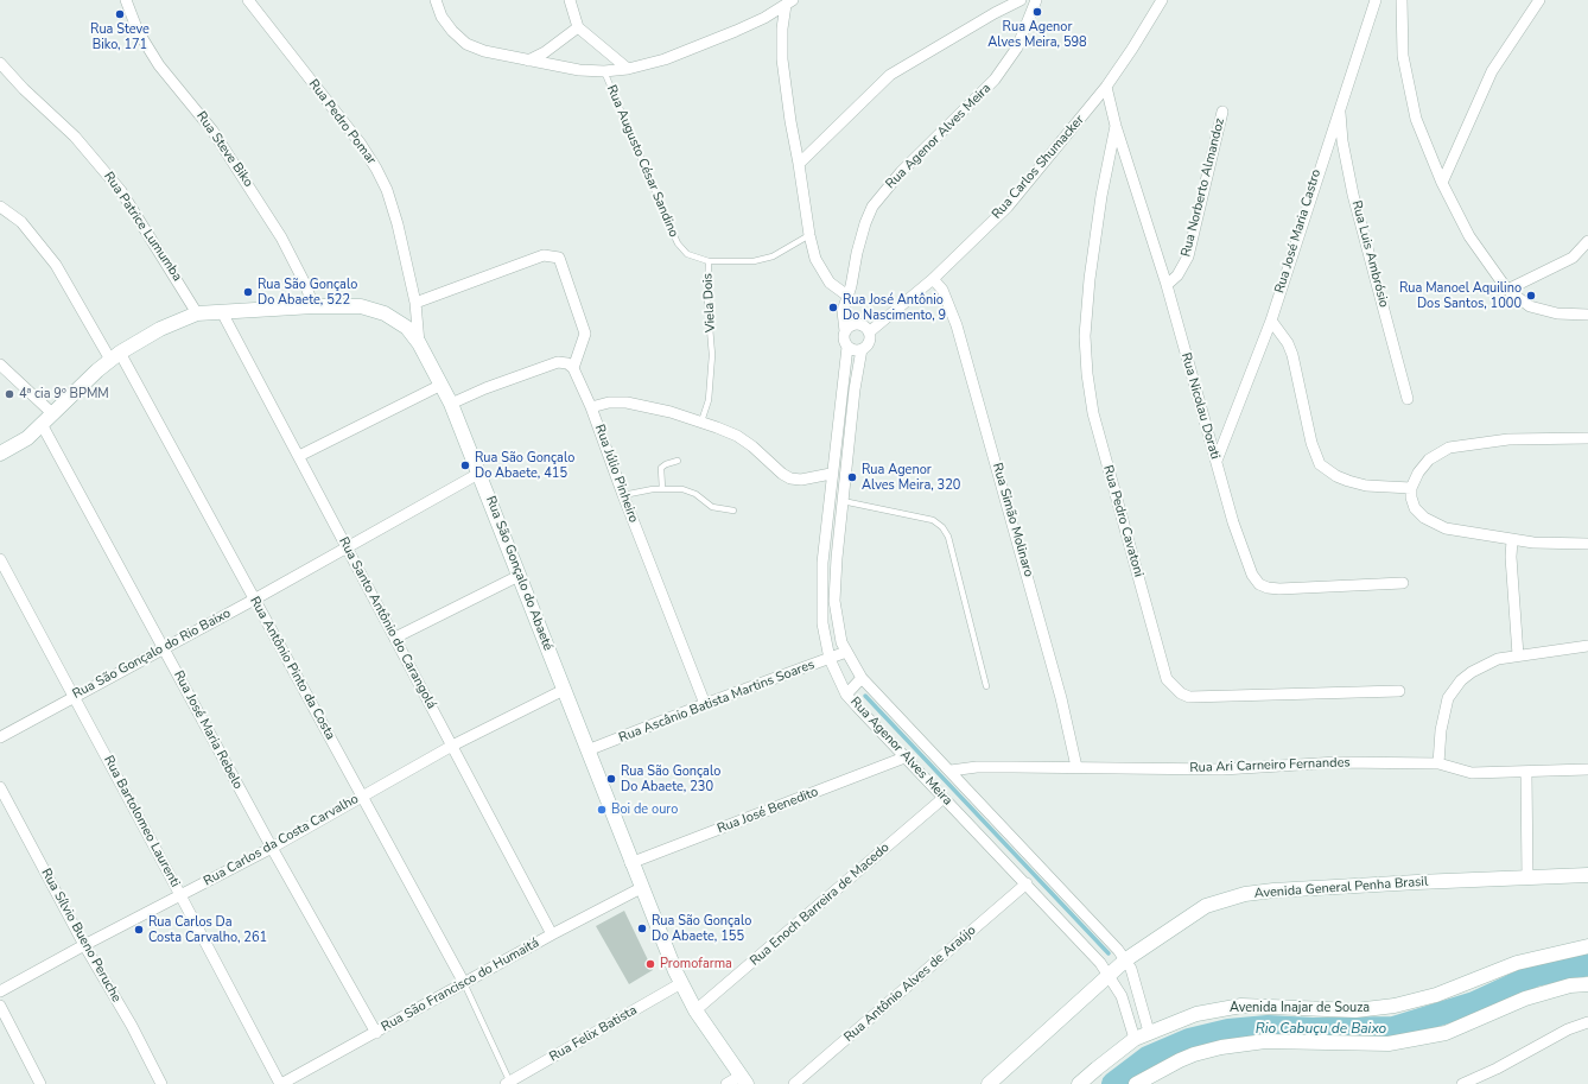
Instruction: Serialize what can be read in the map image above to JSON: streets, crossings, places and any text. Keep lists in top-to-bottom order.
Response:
{
  "streets": {
    "street": [
      "Rua Pedro Pomar",
      "Rua Agenor Alves Meira",
      "Rua Steve Biko",
      "Rua Carlos Shumacker",
      "Rua Norberto Almandoz",
      "Rua Patrice Lumumba",
      "Rua José Maria Castro",
      "Rua Luis Ambrósio",
      "Rua Nicolau Dorati",
      "Rua Júlio Pinheiro",
      "Rua Simão Molinaro",
      "Rua Pedro Cavatoni",
      "Rua São Gonçalo do Abaeté",
      "Rua Santo Antônio do Carangolá",
      "Rua São Gonçalo do Rio Baixo",
      "Rua Antônio Pinto da Costa",
      "Rua Ascânio Batista Martins Soares",
      "Rua José Maria Rebelo",
      "Rua Ari Carneiro Fernandes",
      "Rua José Benedito",
      "Rua Bartolomeo Laurenti",
      "Rua Carlos da Costa Carvalho",
      "Avenida General Penha Brasil",
      "Rua Enoch Barreira de Macedo",
      "Rua Sílvio Bueno Peruche",
      "Rua Antônio Alves de Araújo",
      "Rua São Francisco do Humaitá",
      "Avenida Inajar de Souza",
      "Rua Felix Batista"
    ],
    "lane": ["Rua Augusto César Sandino", "Viela Dois"]
  },
  "crossings": [
    ["Rua Pedro Pomar", "Rua São Gonçalo do Abaeté"],
    ["Rua Agenor Alves Meira", "Rua Carlos Shumacker"],
    ["Rua Agenor Alves Meira", "Rua Ascânio Batista Martins Soares"],
    ["Rua Agenor Alves Meira", "Rua Ari Carneiro Fernandes"],
    ["Rua Agenor Alves Meira", "Rua José Benedito"],
    ["Rua Agenor Alves Meira", "Avenida General Penha Brasil"],
    ["Rua Agenor Alves Meira", "Rua Enoch Barreira de Macedo"],
    ["Rua Agenor Alves Meira", "Rua Antônio Alves de Araújo"],
    ["Rua Agenor Alves Meira", "Avenida Inajar de Souza"],
    ["Rua Steve Biko", "Rua São Gonçalo do Abaeté"],
    ["Rua Augusto César Sandino", "Viela Dois"],
    ["Rua Carlos Shumacker", "Rua Nicolau Dorati"],
    ["Rua Carlos Shumacker", "Rua Simão Molinaro"],
    ["Rua Norberto Almandoz", "Rua Nicolau Dorati"],
    ["Rua Patrice Lumumba", "Rua São Gonçalo do Abaeté"],
    ["Rua José Maria Castro", "Rua Luis Ambrósio"],
    ["Rua José Maria Castro", "Rua Nicolau Dorati"],
    ["Rua Nicolau Dorati", "Rua Pedro Cavatoni"],
    ["Rua Júlio Pinheiro", "Rua Ascânio Batista Martins Soares"],
    ["Rua Simão Molinaro", "Rua Ari Carneiro Fernandes"],
    ["Rua São Gonçalo do Abaeté", "Rua Santo Antônio do Carangolá"],
    ["Rua São Gonçalo do Abaeté", "Rua São Gonçalo do Rio Baixo"],
    ["Rua São Gonçalo do Abaeté", "Rua Antônio Pinto da Costa"],
    ["Rua São Gonçalo do Abaeté", "Rua Ascânio Batista Martins Soares"],
    ["Rua São Gonçalo do Abaeté", "Rua José Maria Rebelo"],
    ["Rua São Gonçalo do Abaeté", "Rua José Benedito"],
    ["Rua São Gonçalo do Abaeté", "Rua Carlos da Costa Carvalho"],
    ["Rua São Gonçalo do Abaeté", "Rua Enoch Barreira de Macedo"],
    ["Rua São Gonçalo do Abaeté", "Rua São Francisco do Humaitá"],
    ["Rua São Gonçalo do Abaeté", "Rua Felix Batista"],
    ["Rua Santo Antônio do Carangolá", "Rua São Gonçalo do Rio Baixo"],
    ["Rua Santo Antônio do Carangolá", "Rua Carlos da Costa Carvalho"],
    ["Rua Santo Antônio do Carangolá", "Rua São Francisco do Humaitá"],
    ["Rua São Gonçalo do Rio Baixo", "Rua Antônio Pinto da Costa"],
    ["Rua São Gonçalo do Rio Baixo", "Rua José Maria Rebelo"],
    ["Rua São Gonçalo do Rio Baixo", "Rua Bartolomeo Laurenti"],
    ["Rua Antônio Pinto da Costa", "Rua Carlos da Costa Carvalho"],
    ["Rua Antônio Pinto da Costa", "Rua São Francisco do Humaitá"],
    ["Rua José Maria Rebelo", "Rua Carlos da Costa Carvalho"],
    ["Rua José Maria Rebelo", "Rua São Francisco do Humaitá"],
    ["Rua Bartolomeo Laurenti", "Rua Carlos da Costa Carvalho"],
    ["Rua Bartolomeo Laurenti", "Rua São Francisco do Humaitá"],
    ["Rua Carlos da Costa Carvalho", "Rua Sílvio Bueno Peruche"]
  ],
  "water": ["Rio Cabuçu de Baixo"],
  "places": [
    "Rua Agenor Alves Meira, 598",
    "Rua Steve Biko, 171",
    "Rua São Gonçalo Do Abaete, 522",
    "Rua Manoel Aquilino Dos Santos, 1000",
    "Rua José Antônio Do Nascimento, 9",
    "4ª cia 9º BPMM",
    "Rua São Gonçalo Do Abaete, 415",
    "Rua Agenor Alves Meira, 320",
    "Rua São Gonçalo Do Abaete, 230",
    "Boi de ouro",
    "Rua São Gonçalo Do Abaete, 155",
    "Rua Carlos Da Costa Carvalho, 261",
    "Promofarma"
  ]
}
